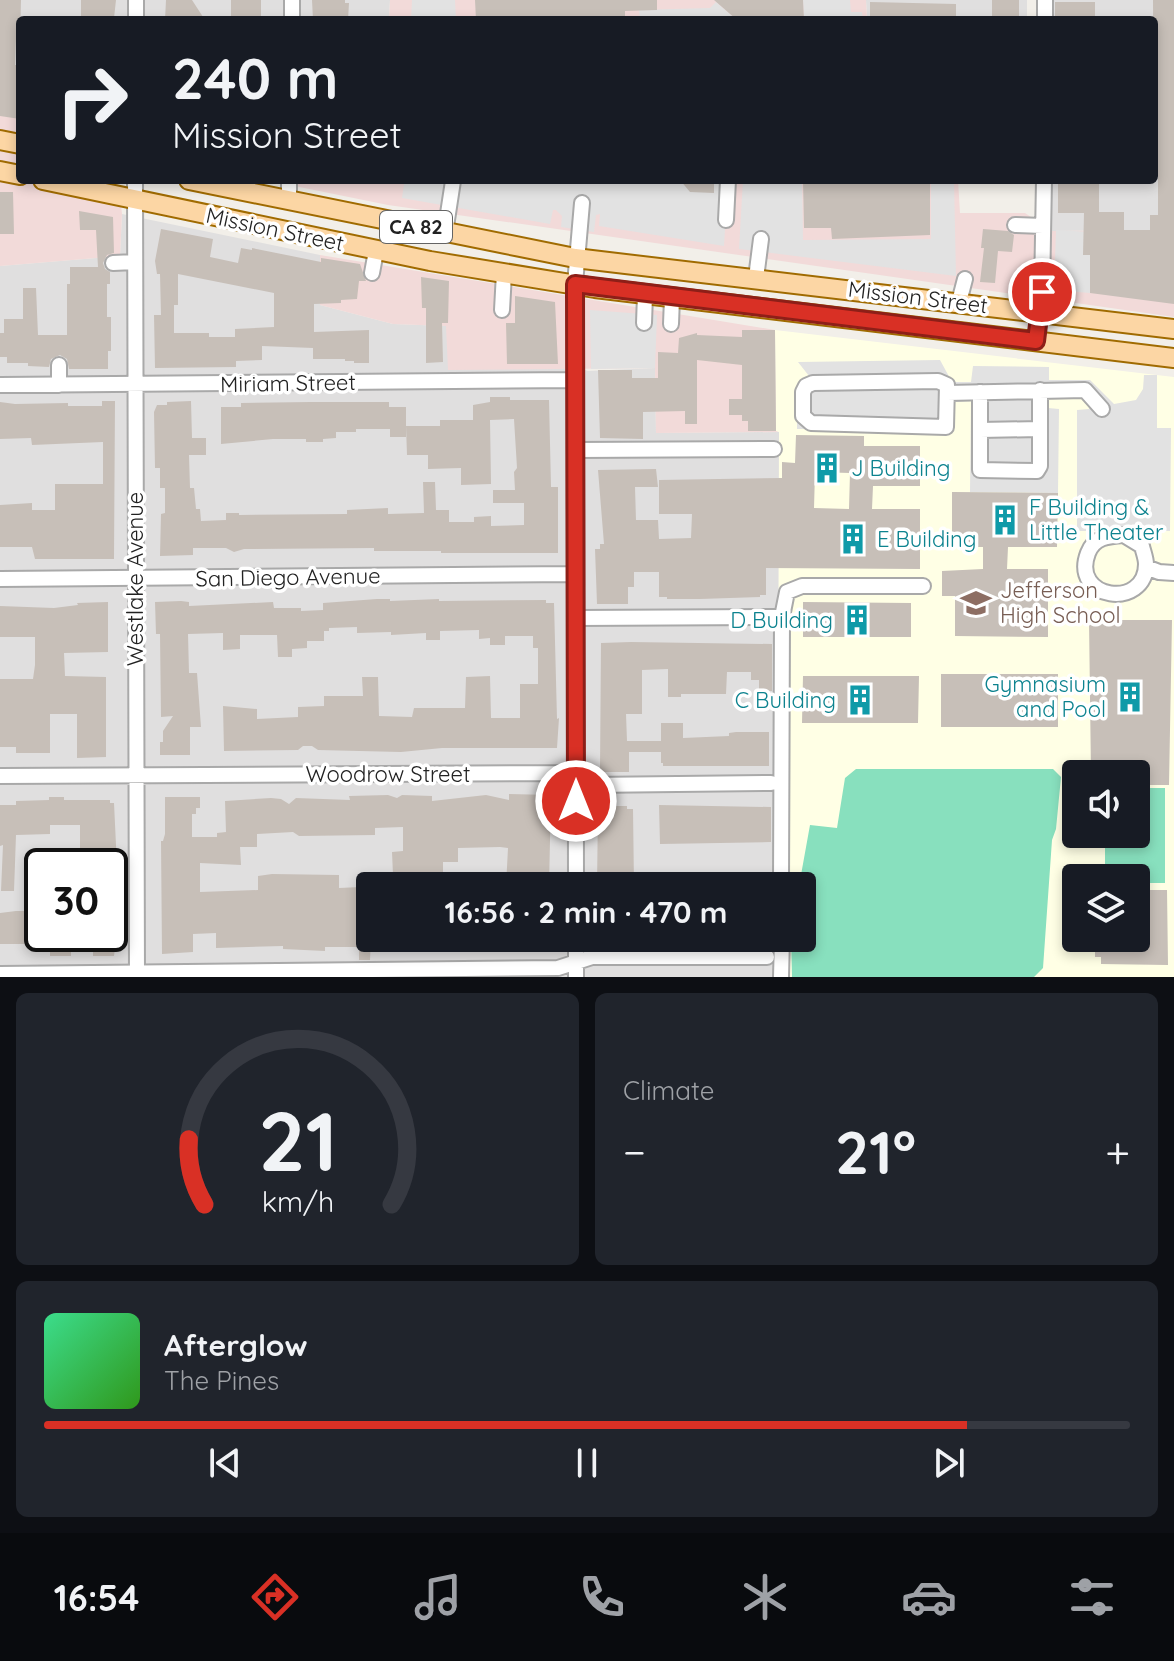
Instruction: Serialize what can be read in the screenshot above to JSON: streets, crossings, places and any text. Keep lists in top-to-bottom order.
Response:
{
  "streets": {
    "main road": ["CA 82", "Mission Street"],
    "street": [
      "Miriam Street",
      "San Diego Avenue",
      "Westlake Avenue",
      "Woodrow Street"
    ]
  },
  "crossings": [
    ["Mission Street", "Westlake Avenue"],
    ["Miriam Street", "Westlake Avenue"],
    ["San Diego Avenue", "Westlake Avenue"],
    ["Westlake Avenue", "Woodrow Street"]
  ],
  "places": {
    "building": [
      "J Building",
      "F Building & Little Theater",
      "E Building",
      "D Building",
      "Gymnasium and Pool",
      "C Building"
    ],
    "school or university": ["Jefferson High School"]
  },
  "page": {
    "turn": ["240 m", "Mission Street"],
    "limit": "30",
    "trip": "16:56 · 2 min · 470 m",
    "tile": "Climate",
    "heat": ["−", "21°", "+"],
    "song": ["Afterglow", "The Pines"],
    "tabs": "16:54",
    "gauge": ["21", "km/h"]
  }
}
